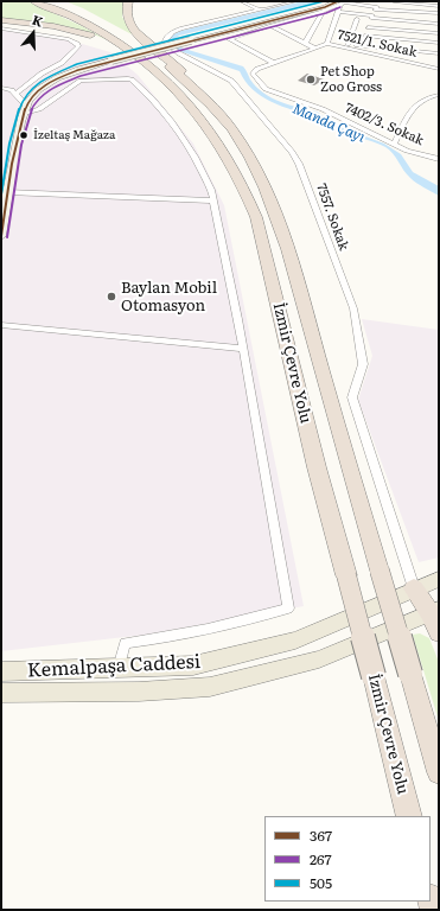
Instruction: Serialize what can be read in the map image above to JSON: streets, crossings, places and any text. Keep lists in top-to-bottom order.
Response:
{
  "streets": {
    "highway": ["İzmir Çevre Yolu"],
    "main road": ["Kemalpaşa Caddesi"],
    "street": ["7521/1. Sokak", "7402/3. Sokak", "7557. Sokak"]
  },
  "crossings": [
    ["7521/1. Sokak", "7402/3. Sokak"],
    ["7557. Sokak", "Kemalpaşa Caddesi"]
  ],
  "water": ["Manda Çayı"],
  "places": ["Pet Shop Zoo Gross", "İzeltaş Mağaza", "Baylan Mobil Otomasyon"],
  "lines": ["transit line 367", "transit line 505", "transit line 267"],
  "legend": ["367", "267", "505"],
  "north": "top"
}
